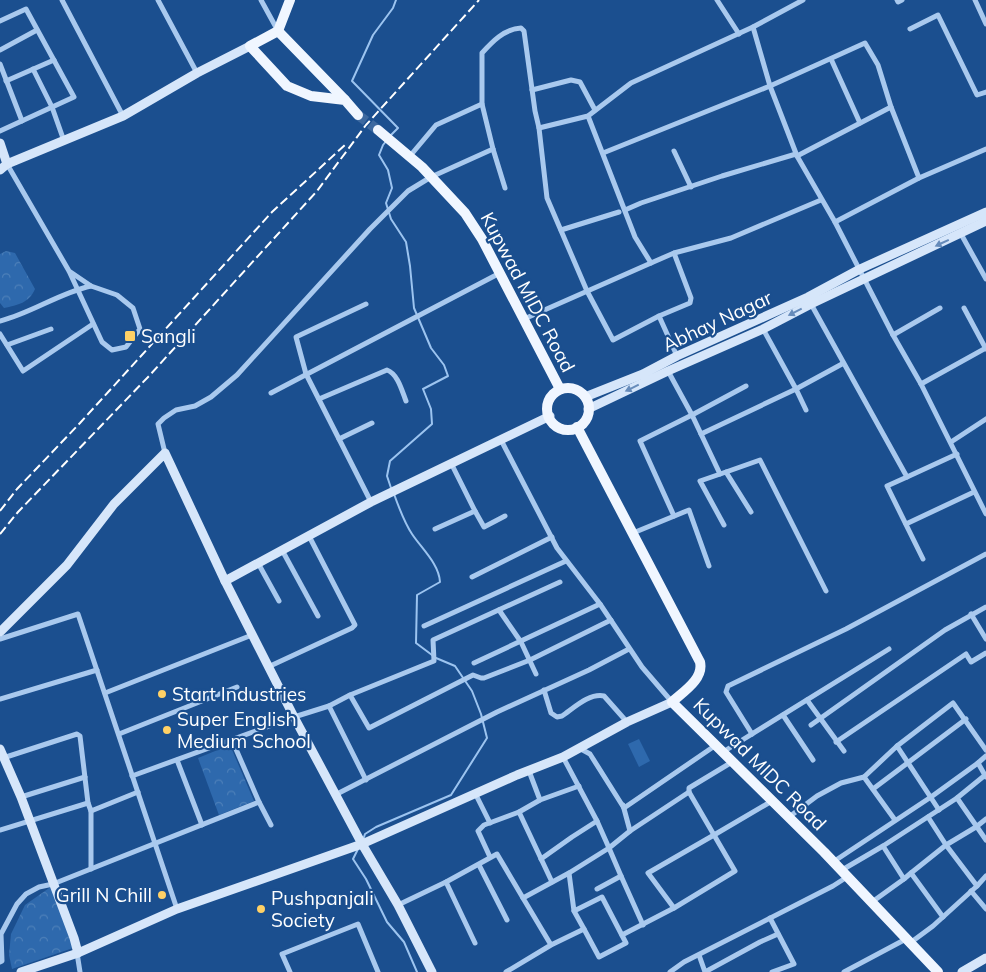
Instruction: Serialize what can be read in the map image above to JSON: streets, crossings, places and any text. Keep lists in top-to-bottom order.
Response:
{
  "streets": {
    "main road": ["Kupwad MIDC Road", "Abhay Nagar"]
  },
  "crossings": [
    ["Kupwad MIDC Road", "Abhay Nagar"]
  ],
  "places": {
    "transit": ["Sangli"],
    "other": [
      "Start Industries",
      "Super English Medium School",
      "Grill N Chill",
      "Pushpanjali Society"
    ]
  }
}
